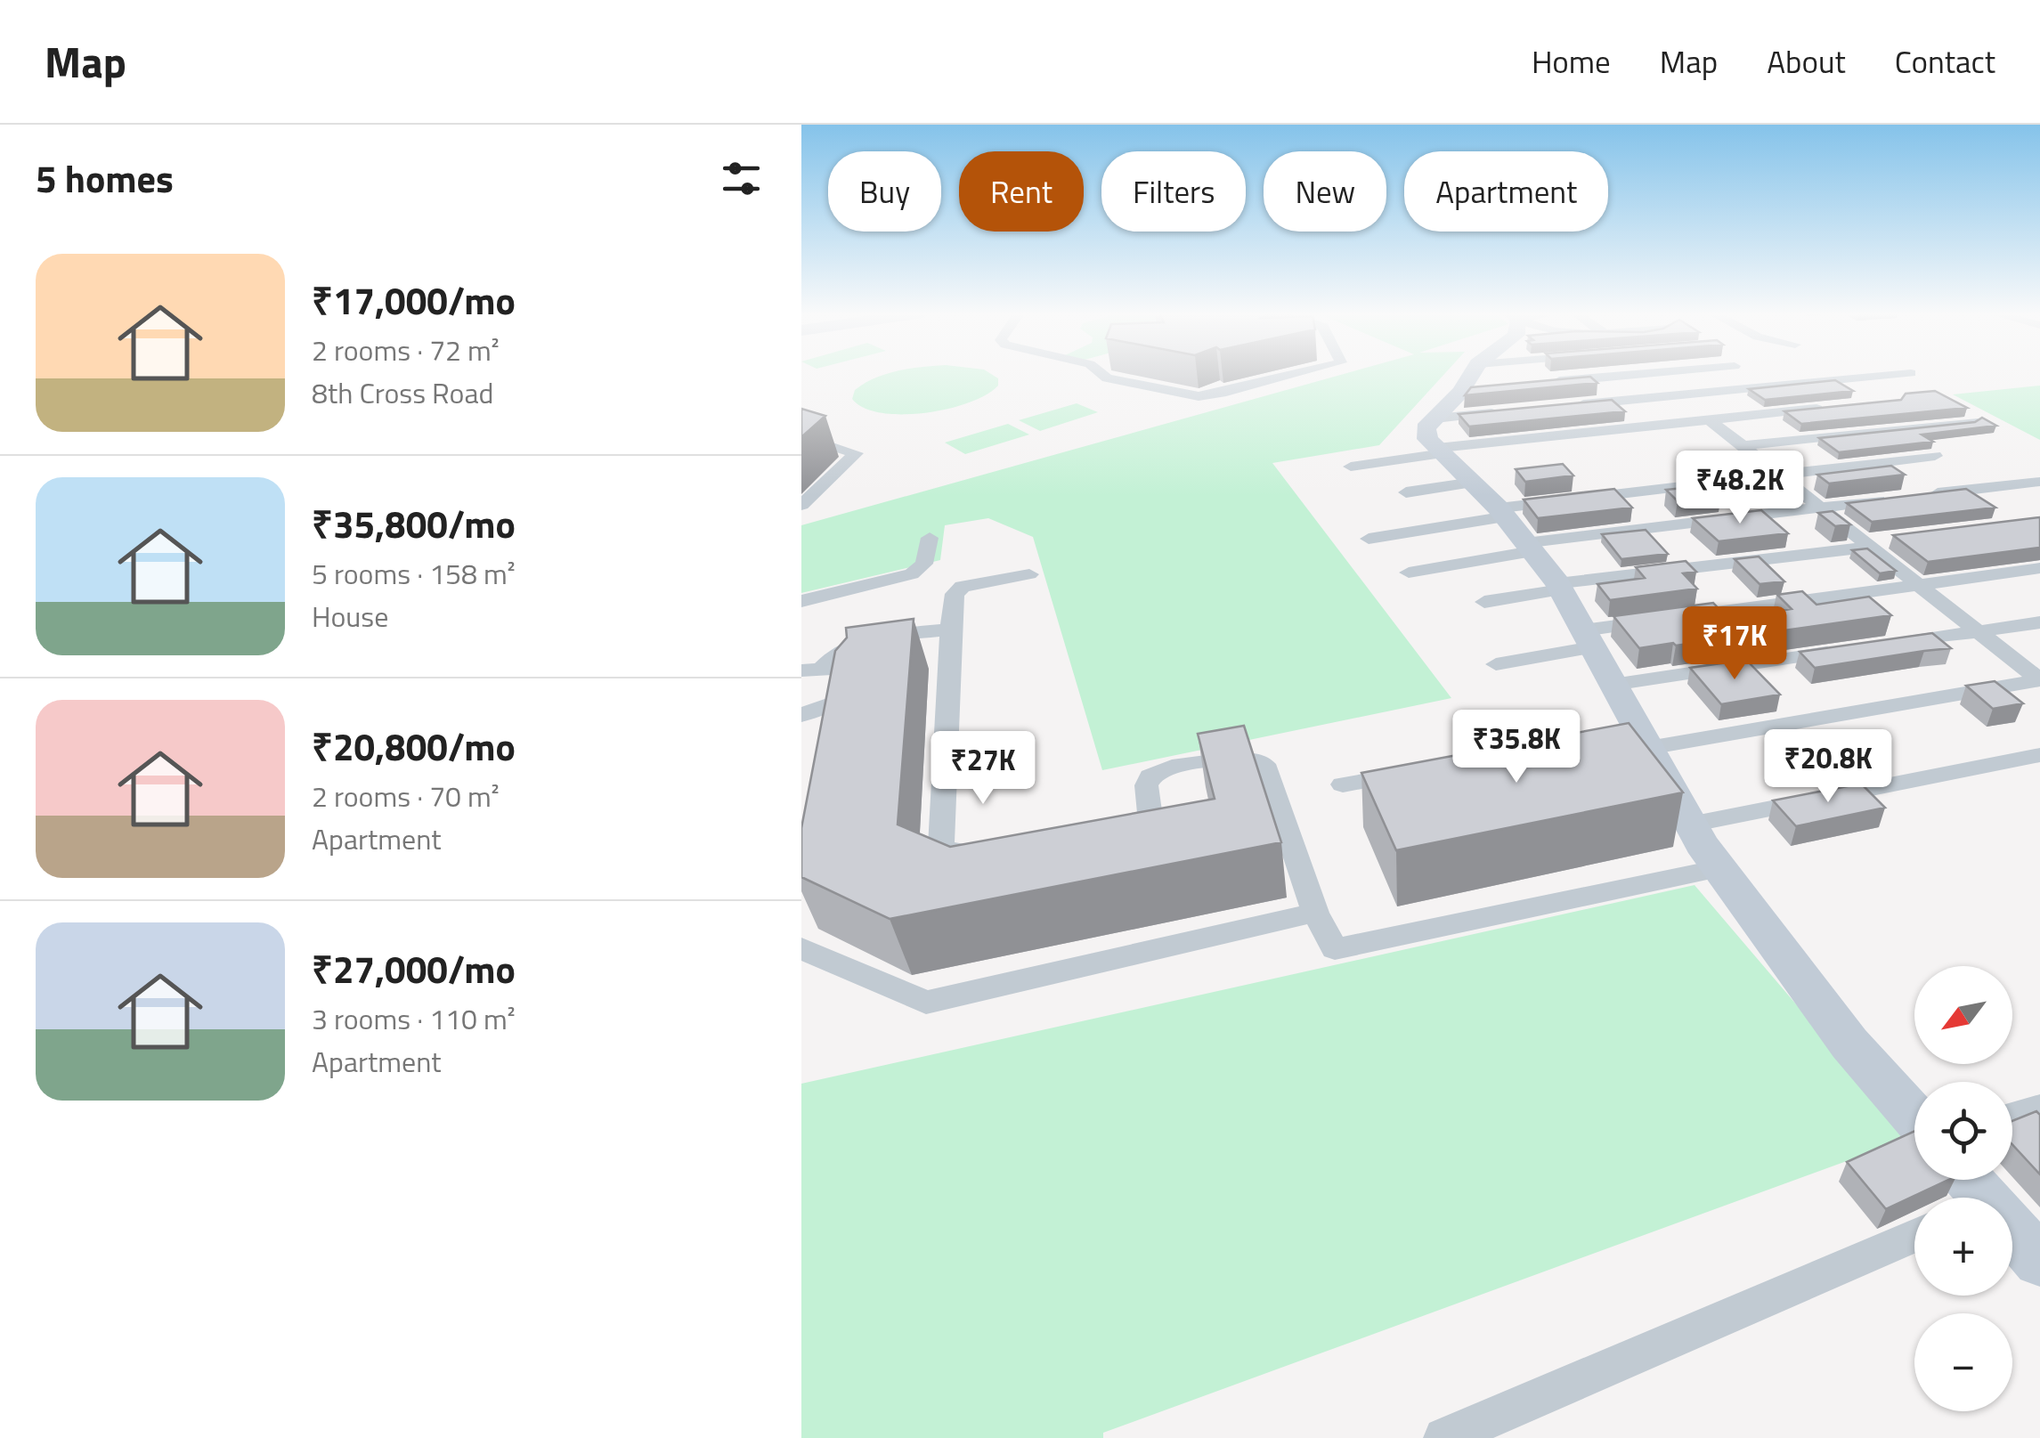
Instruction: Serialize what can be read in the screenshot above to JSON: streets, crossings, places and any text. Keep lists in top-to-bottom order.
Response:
{
  "north": "bottom left",
  "page": {
    "header": "Map",
    "nav": [
      "Home",
      "Map",
      "About",
      "Contact"
    ],
    "heading": "5 homes",
    "chip": [
      "Buy",
      "Rent",
      "Filters",
      "New",
      "Apartment"
    ],
    "list": [
      {
        "name": "₹17,000/mo",
        "note": "2 rooms · 72 m² · 8th Cross Road"
      },
      {
        "name": "₹35,800/mo",
        "note": "5 rooms · 158 m² · House"
      },
      {
        "name": "₹20,800/mo",
        "note": "2 rooms · 70 m² · Apartment"
      },
      {
        "name": "₹27,000/mo",
        "note": "3 rooms · 110 m² · Apartment"
      }
    ],
    "price": [
      "₹48.2K",
      "₹17K",
      "₹35.8K",
      "₹20.8K",
      "₹27K"
    ],
    "map_buttons": ["+", "−"]
  }
}
